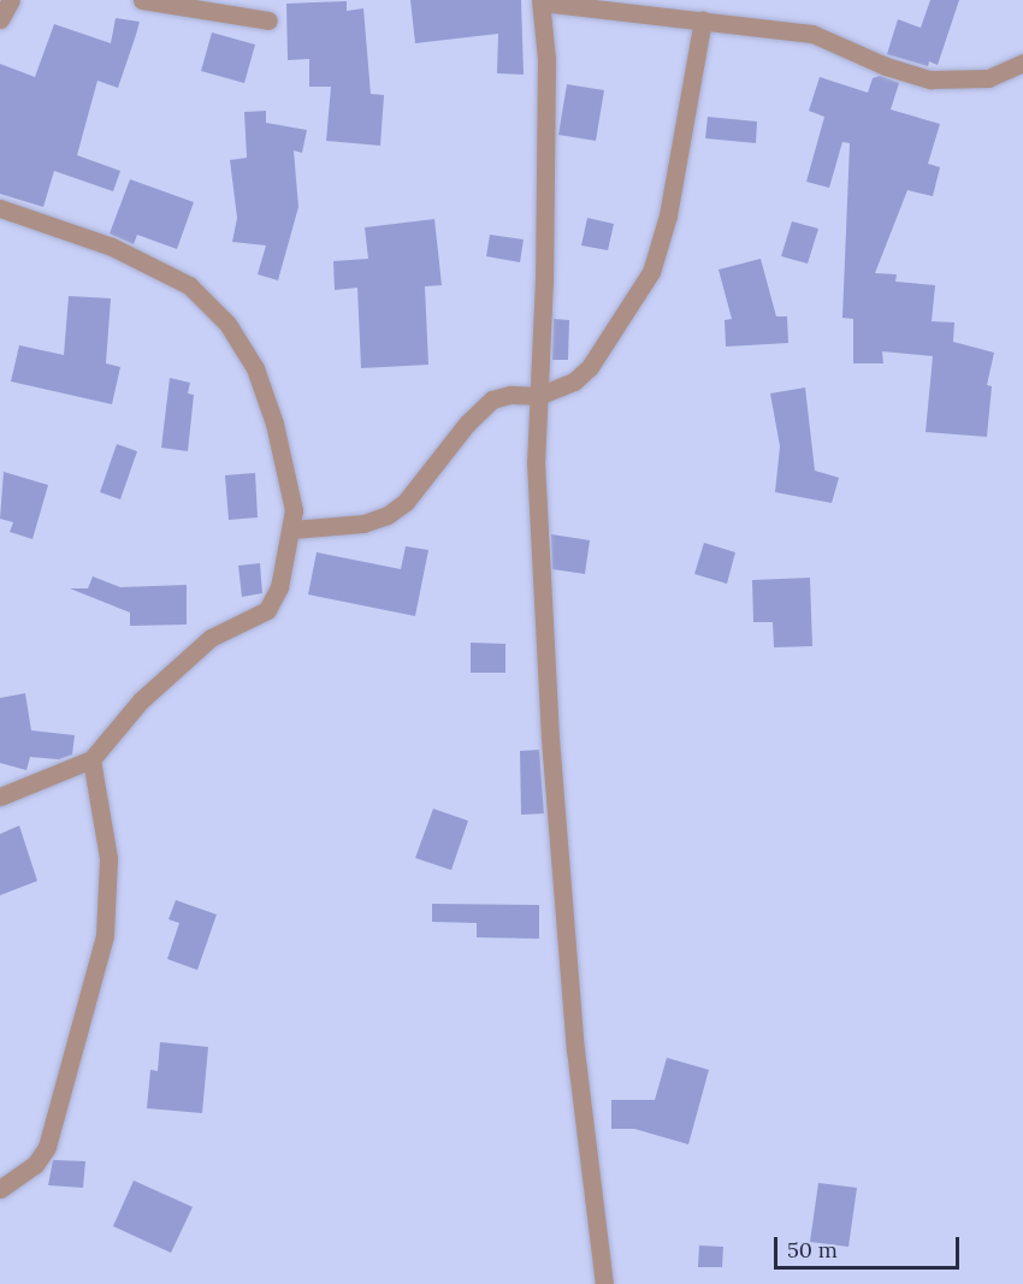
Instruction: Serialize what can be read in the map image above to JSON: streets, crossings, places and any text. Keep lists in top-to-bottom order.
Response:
{
  "scale_bar": "50 m"
}
